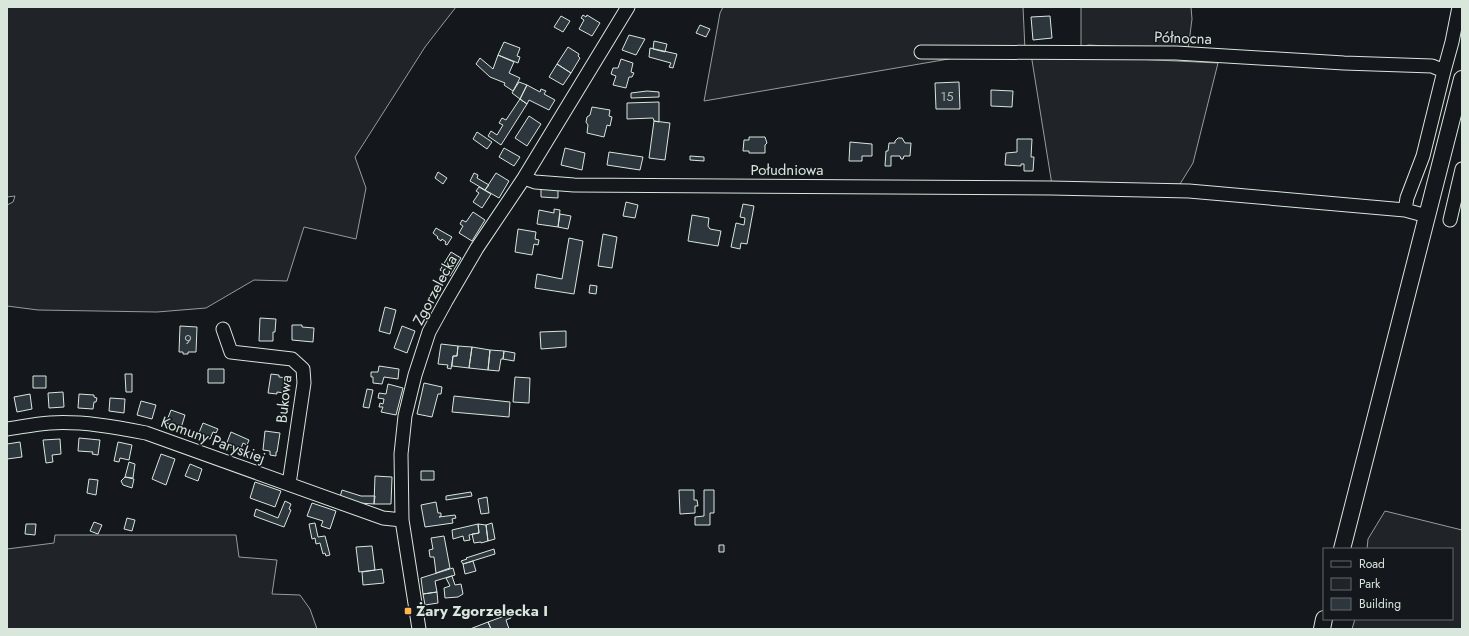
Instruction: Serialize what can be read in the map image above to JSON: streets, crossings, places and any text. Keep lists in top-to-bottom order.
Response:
{
  "streets": {
    "street": [
      "Północna",
      "Południowa",
      "Zgorzelecka",
      "Bukowa",
      "Komuny Paryskiej"
    ]
  },
  "crossings": [
    ["Południowa", "Zgorzelecka"],
    ["Zgorzelecka", "Komuny Paryskiej"],
    ["Bukowa", "Komuny Paryskiej"]
  ],
  "places": {
    "transit": ["Żary Zgorzelecka I"]
  },
  "house_numbers": ["15", "9"],
  "legend": ["Road", "Park", "Building"]
}
